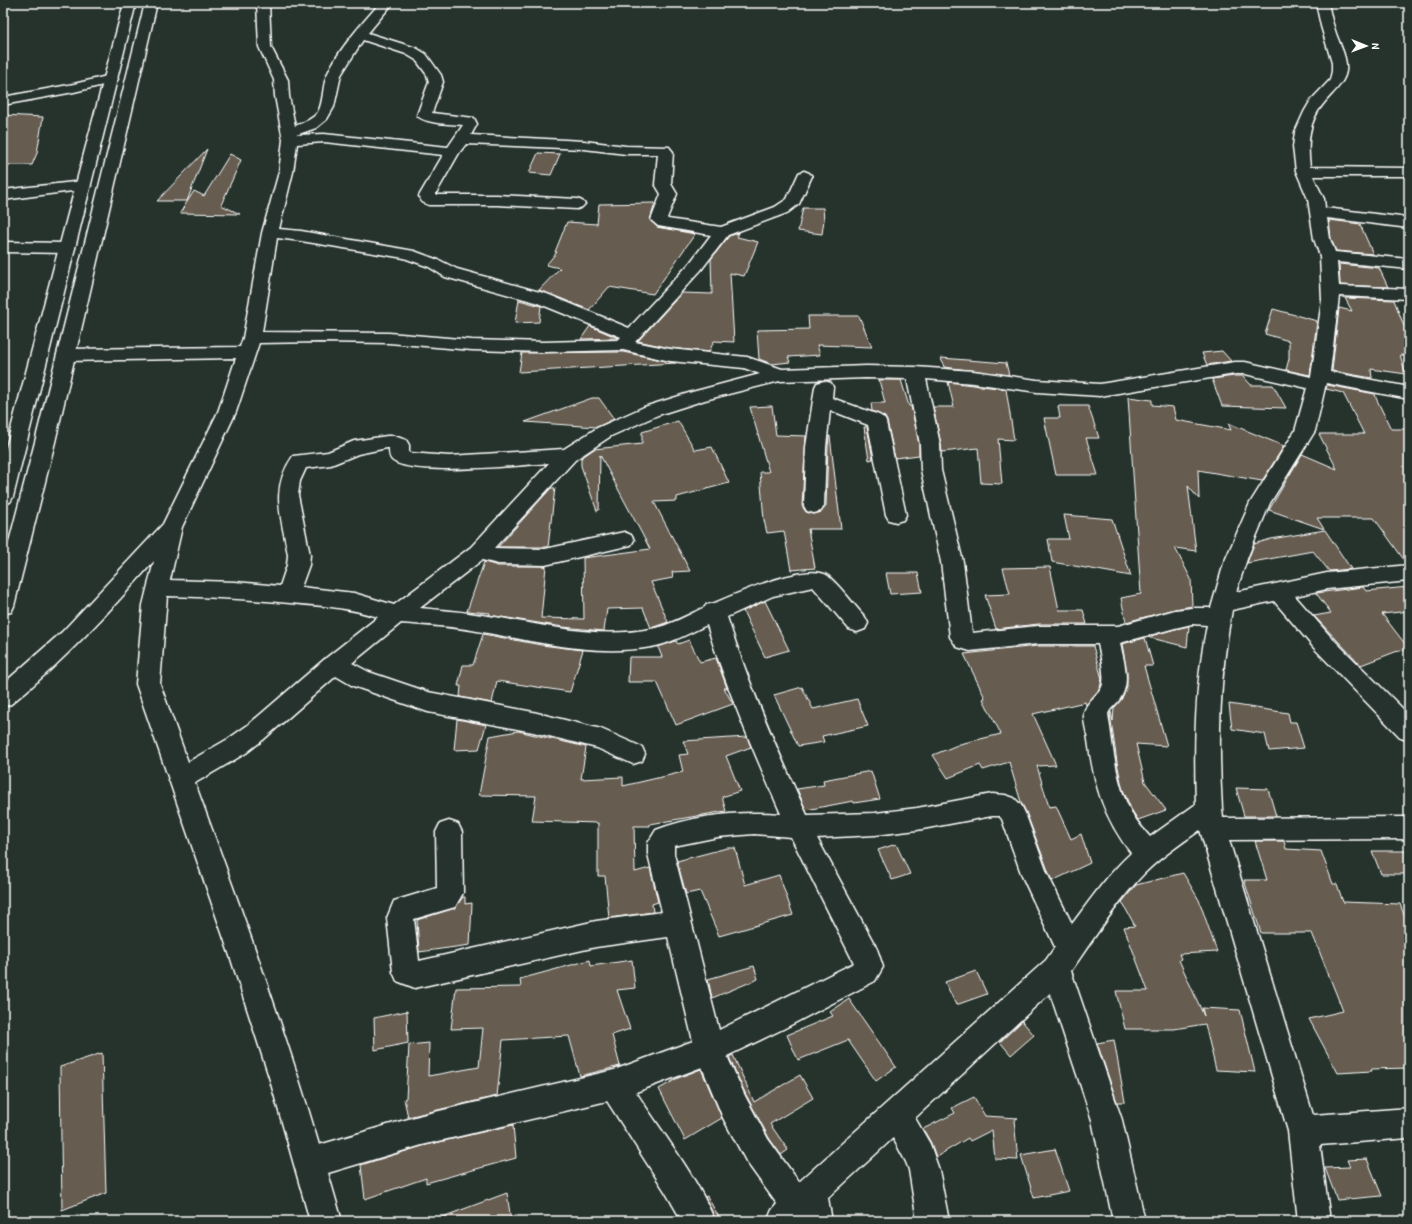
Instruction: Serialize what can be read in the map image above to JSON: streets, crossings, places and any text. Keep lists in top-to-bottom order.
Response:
{
  "north": "right"
}
